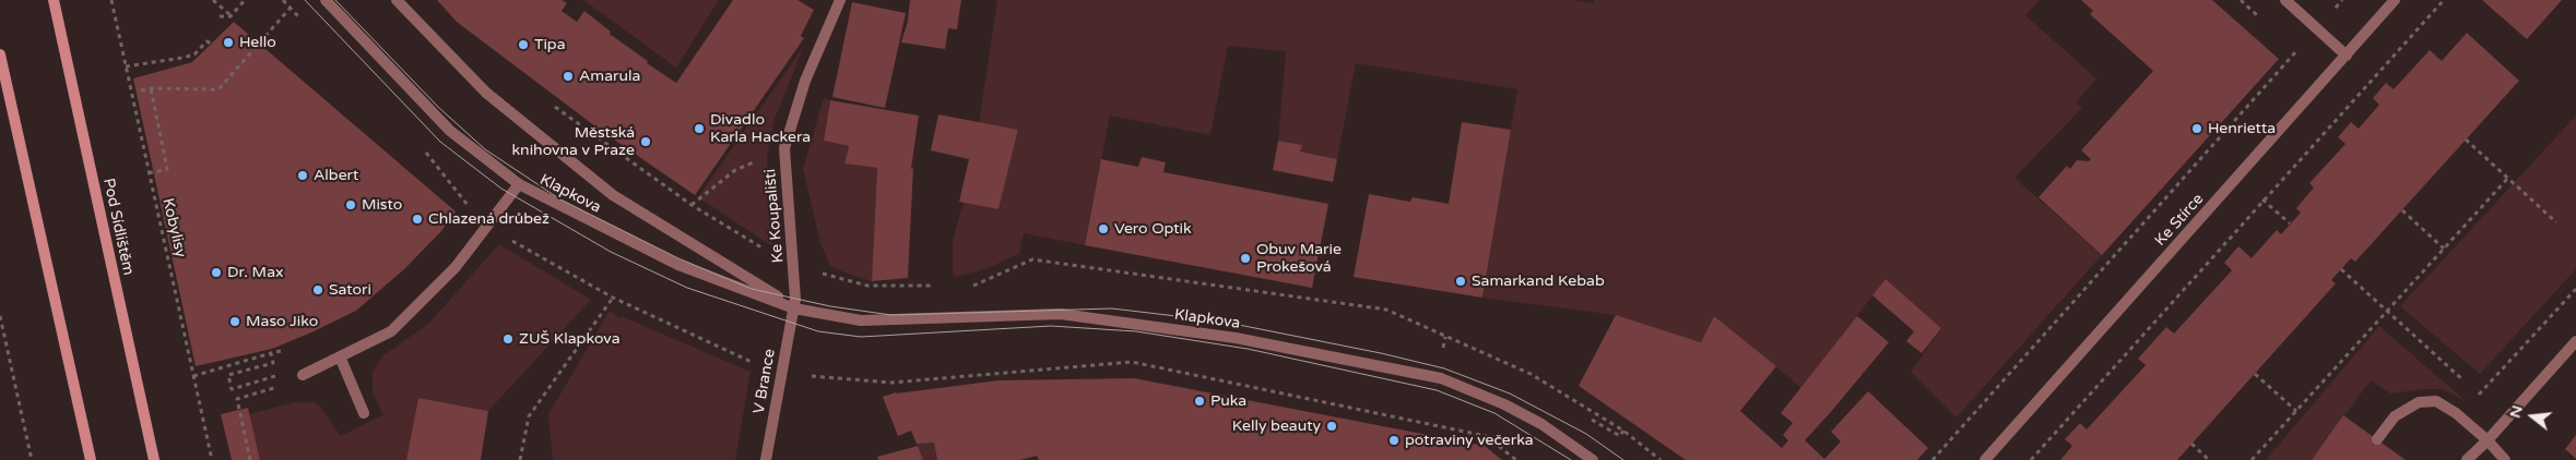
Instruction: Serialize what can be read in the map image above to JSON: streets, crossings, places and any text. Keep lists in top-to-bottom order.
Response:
{
  "streets": {
    "main road": ["Pod Sídlištěm"],
    "street": [
      "Klapkova",
      "Ke Koupališti",
      "Ke Stírce",
      "V Brance"
    ],
    "path": ["Kobylisy"]
  },
  "crossings": [
    ["Klapkova", "Ke Koupališti"],
    ["Klapkova", "V Brance"],
    ["Ke Koupališti", "V Brance"]
  ],
  "places": [
    "Hello",
    "Tipa",
    "Amarula",
    "Divadlo Karla Hackera",
    "Henrietta",
    "Městská knihovna v Praze",
    "Albert",
    "Misto",
    "Chlazená drůbež",
    "Vero Optik",
    "Obuv Marie Prokešová",
    "Dr. Max",
    "Samarkand Kebab",
    "Satori",
    "Maso Jiko",
    "ZUŠ Klapkova",
    "Puka",
    "Kelly beauty",
    "potraviny večerka"
  ],
  "north": "left"
}
